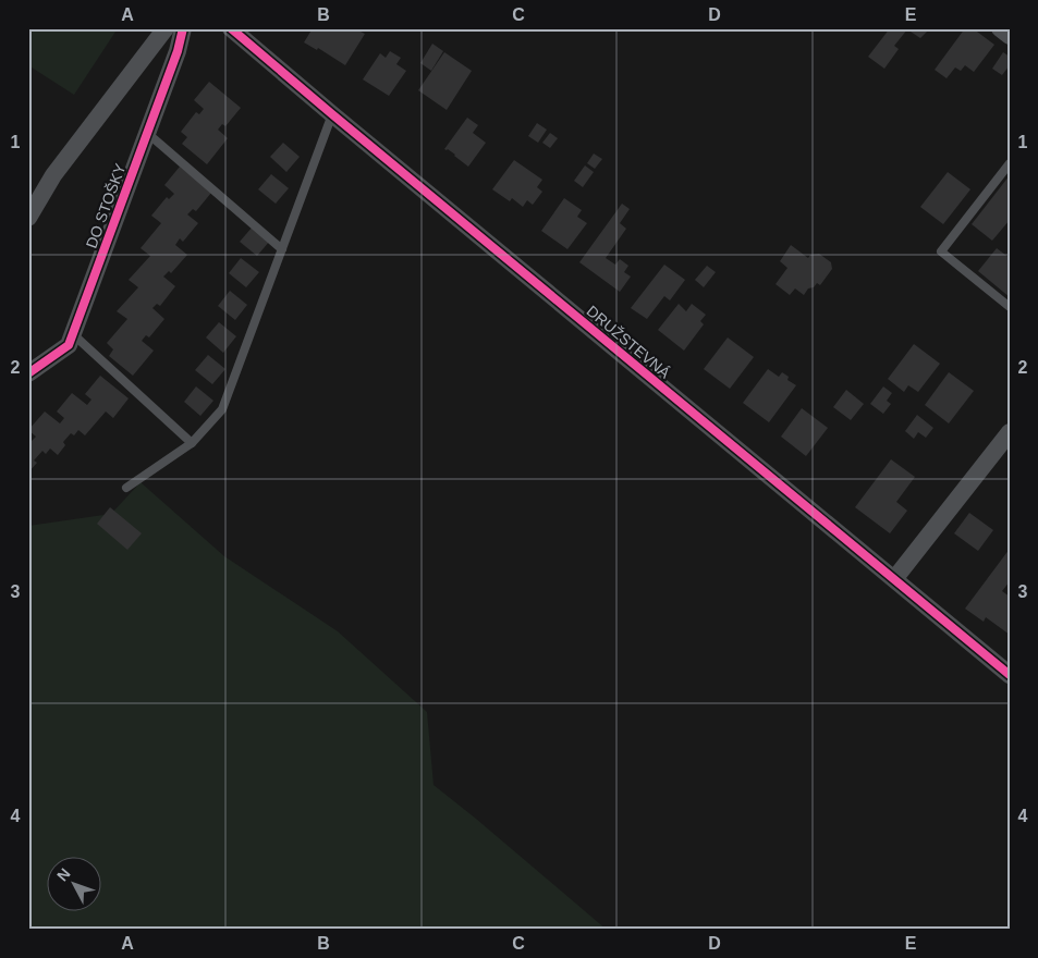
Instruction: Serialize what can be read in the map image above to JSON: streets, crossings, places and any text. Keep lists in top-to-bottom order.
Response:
{
  "streets": {
    "street": ["DO STOŠKY", "DRUŽSTEVNÁ"]
  },
  "north": "top left",
  "grid": {
    "columns": [
      "A",
      "B",
      "C",
      "D",
      "E"
    ],
    "rows": [
      "1",
      "2",
      "3",
      "4"
    ]
  }
}
